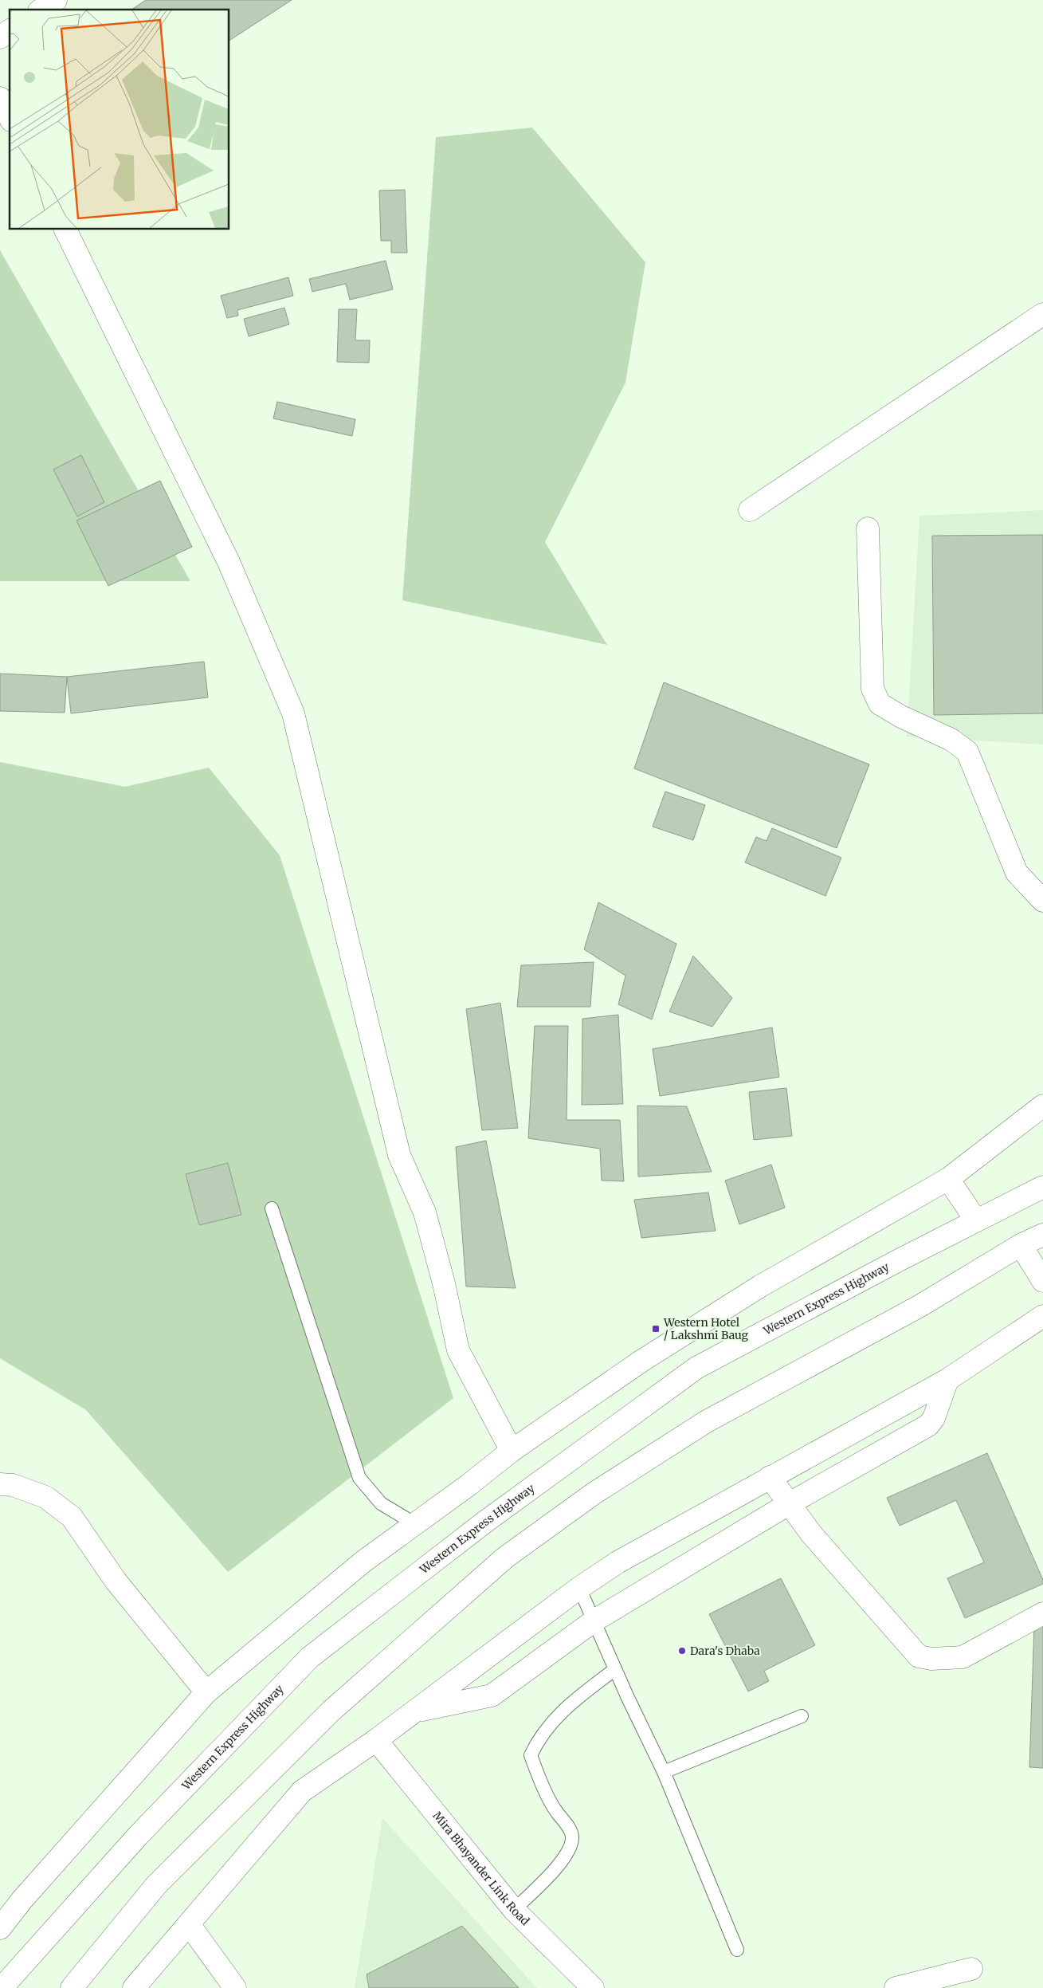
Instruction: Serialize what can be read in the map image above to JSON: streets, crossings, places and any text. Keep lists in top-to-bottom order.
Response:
{
  "streets": {
    "main road": ["Western Express Highway", "Mira Bhayander Link Road"]
  },
  "places": {
    "transit": ["Western Hotel / Lakshmi Baug"],
    "other": ["Dara's Dhaba"]
  }
}
